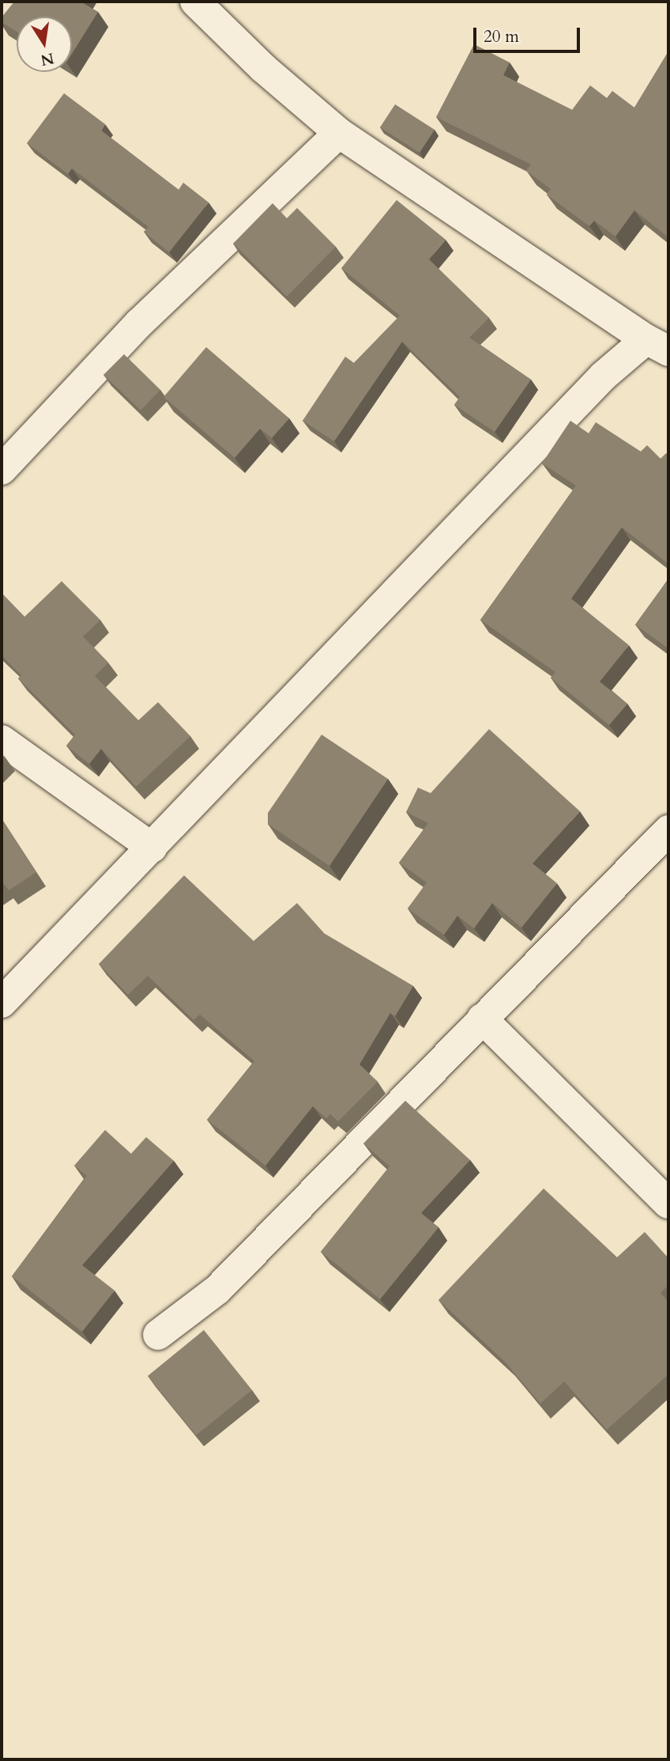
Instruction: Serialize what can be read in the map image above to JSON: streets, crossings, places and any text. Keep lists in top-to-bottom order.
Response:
{
  "scale_bar": "20 m",
  "north": "bottom"
}
